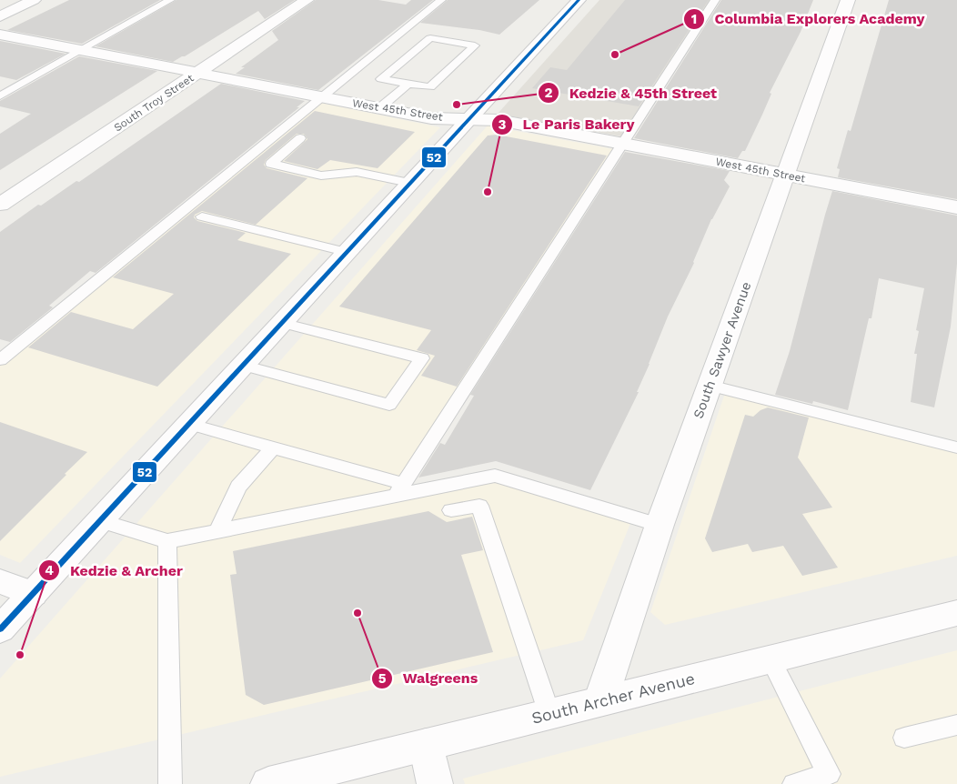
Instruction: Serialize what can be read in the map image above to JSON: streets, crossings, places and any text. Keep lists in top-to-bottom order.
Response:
{
  "streets": {
    "street": [
      "South Troy Street",
      "West 45th Street",
      "South Sawyer Avenue",
      "South Archer Avenue"
    ]
  },
  "crossings": [
    ["South Troy Street", "West 45th Street"],
    ["West 45th Street", "South Sawyer Avenue"],
    ["South Sawyer Avenue", "South Archer Avenue"]
  ],
  "places": [
    "Columbia Explorers Academy",
    "Kedzie & 45th Street",
    "Le Paris Bakery",
    "Walgreens",
    "Kedzie & Archer"
  ],
  "lines": ["transit line 52"]
}
